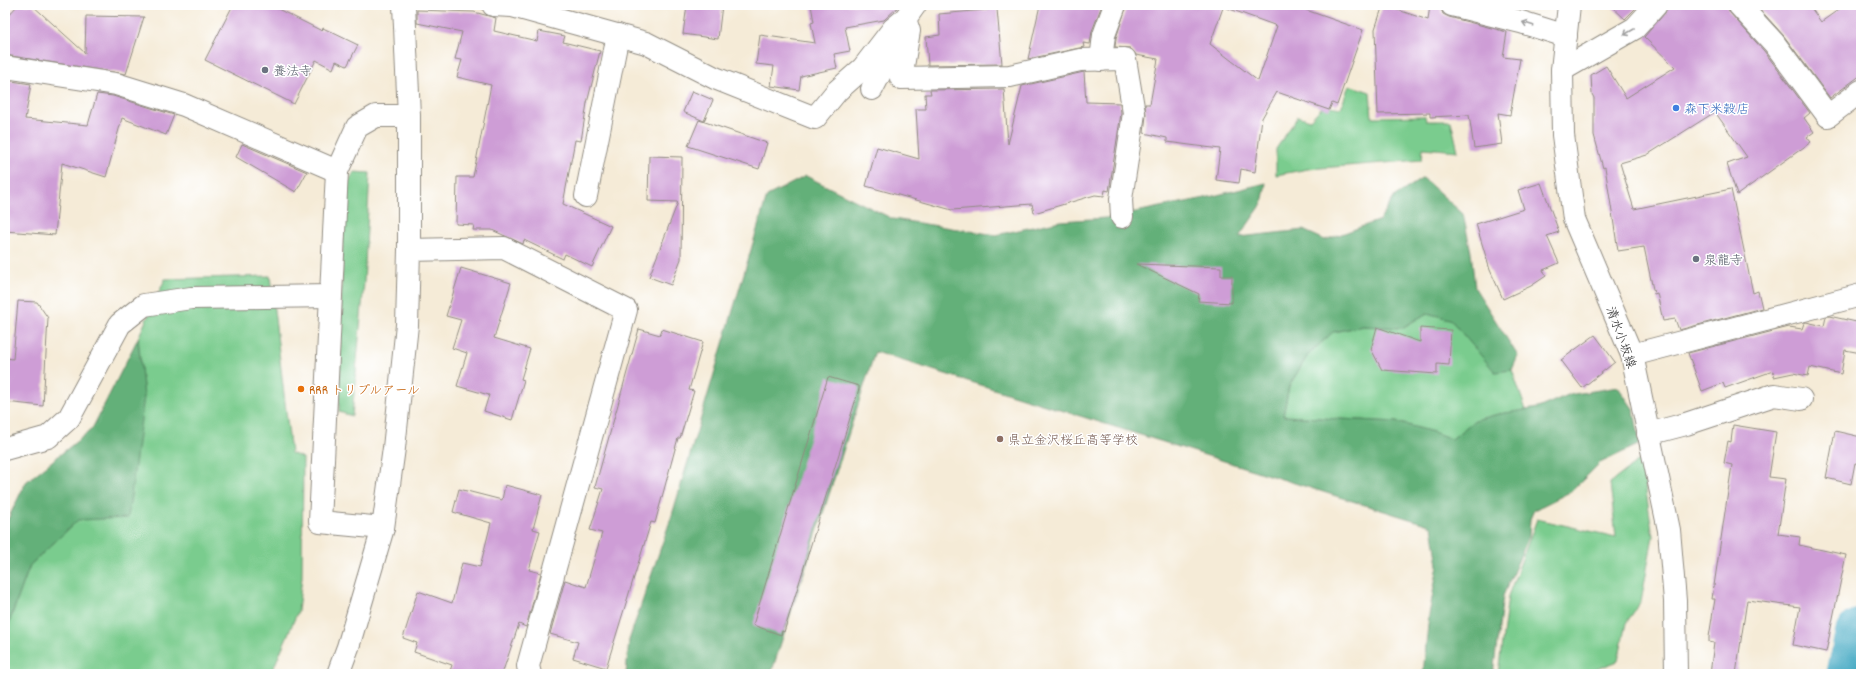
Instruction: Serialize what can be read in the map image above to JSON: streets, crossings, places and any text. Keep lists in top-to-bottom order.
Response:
{
  "streets": {
    "street": ["清水小坂線"]
  },
  "places": [
    "養法寺",
    "森下米穀店",
    "泉龍寺",
    "RRR トリプルアール",
    "県立金沢桜丘高等学校"
  ]
}
